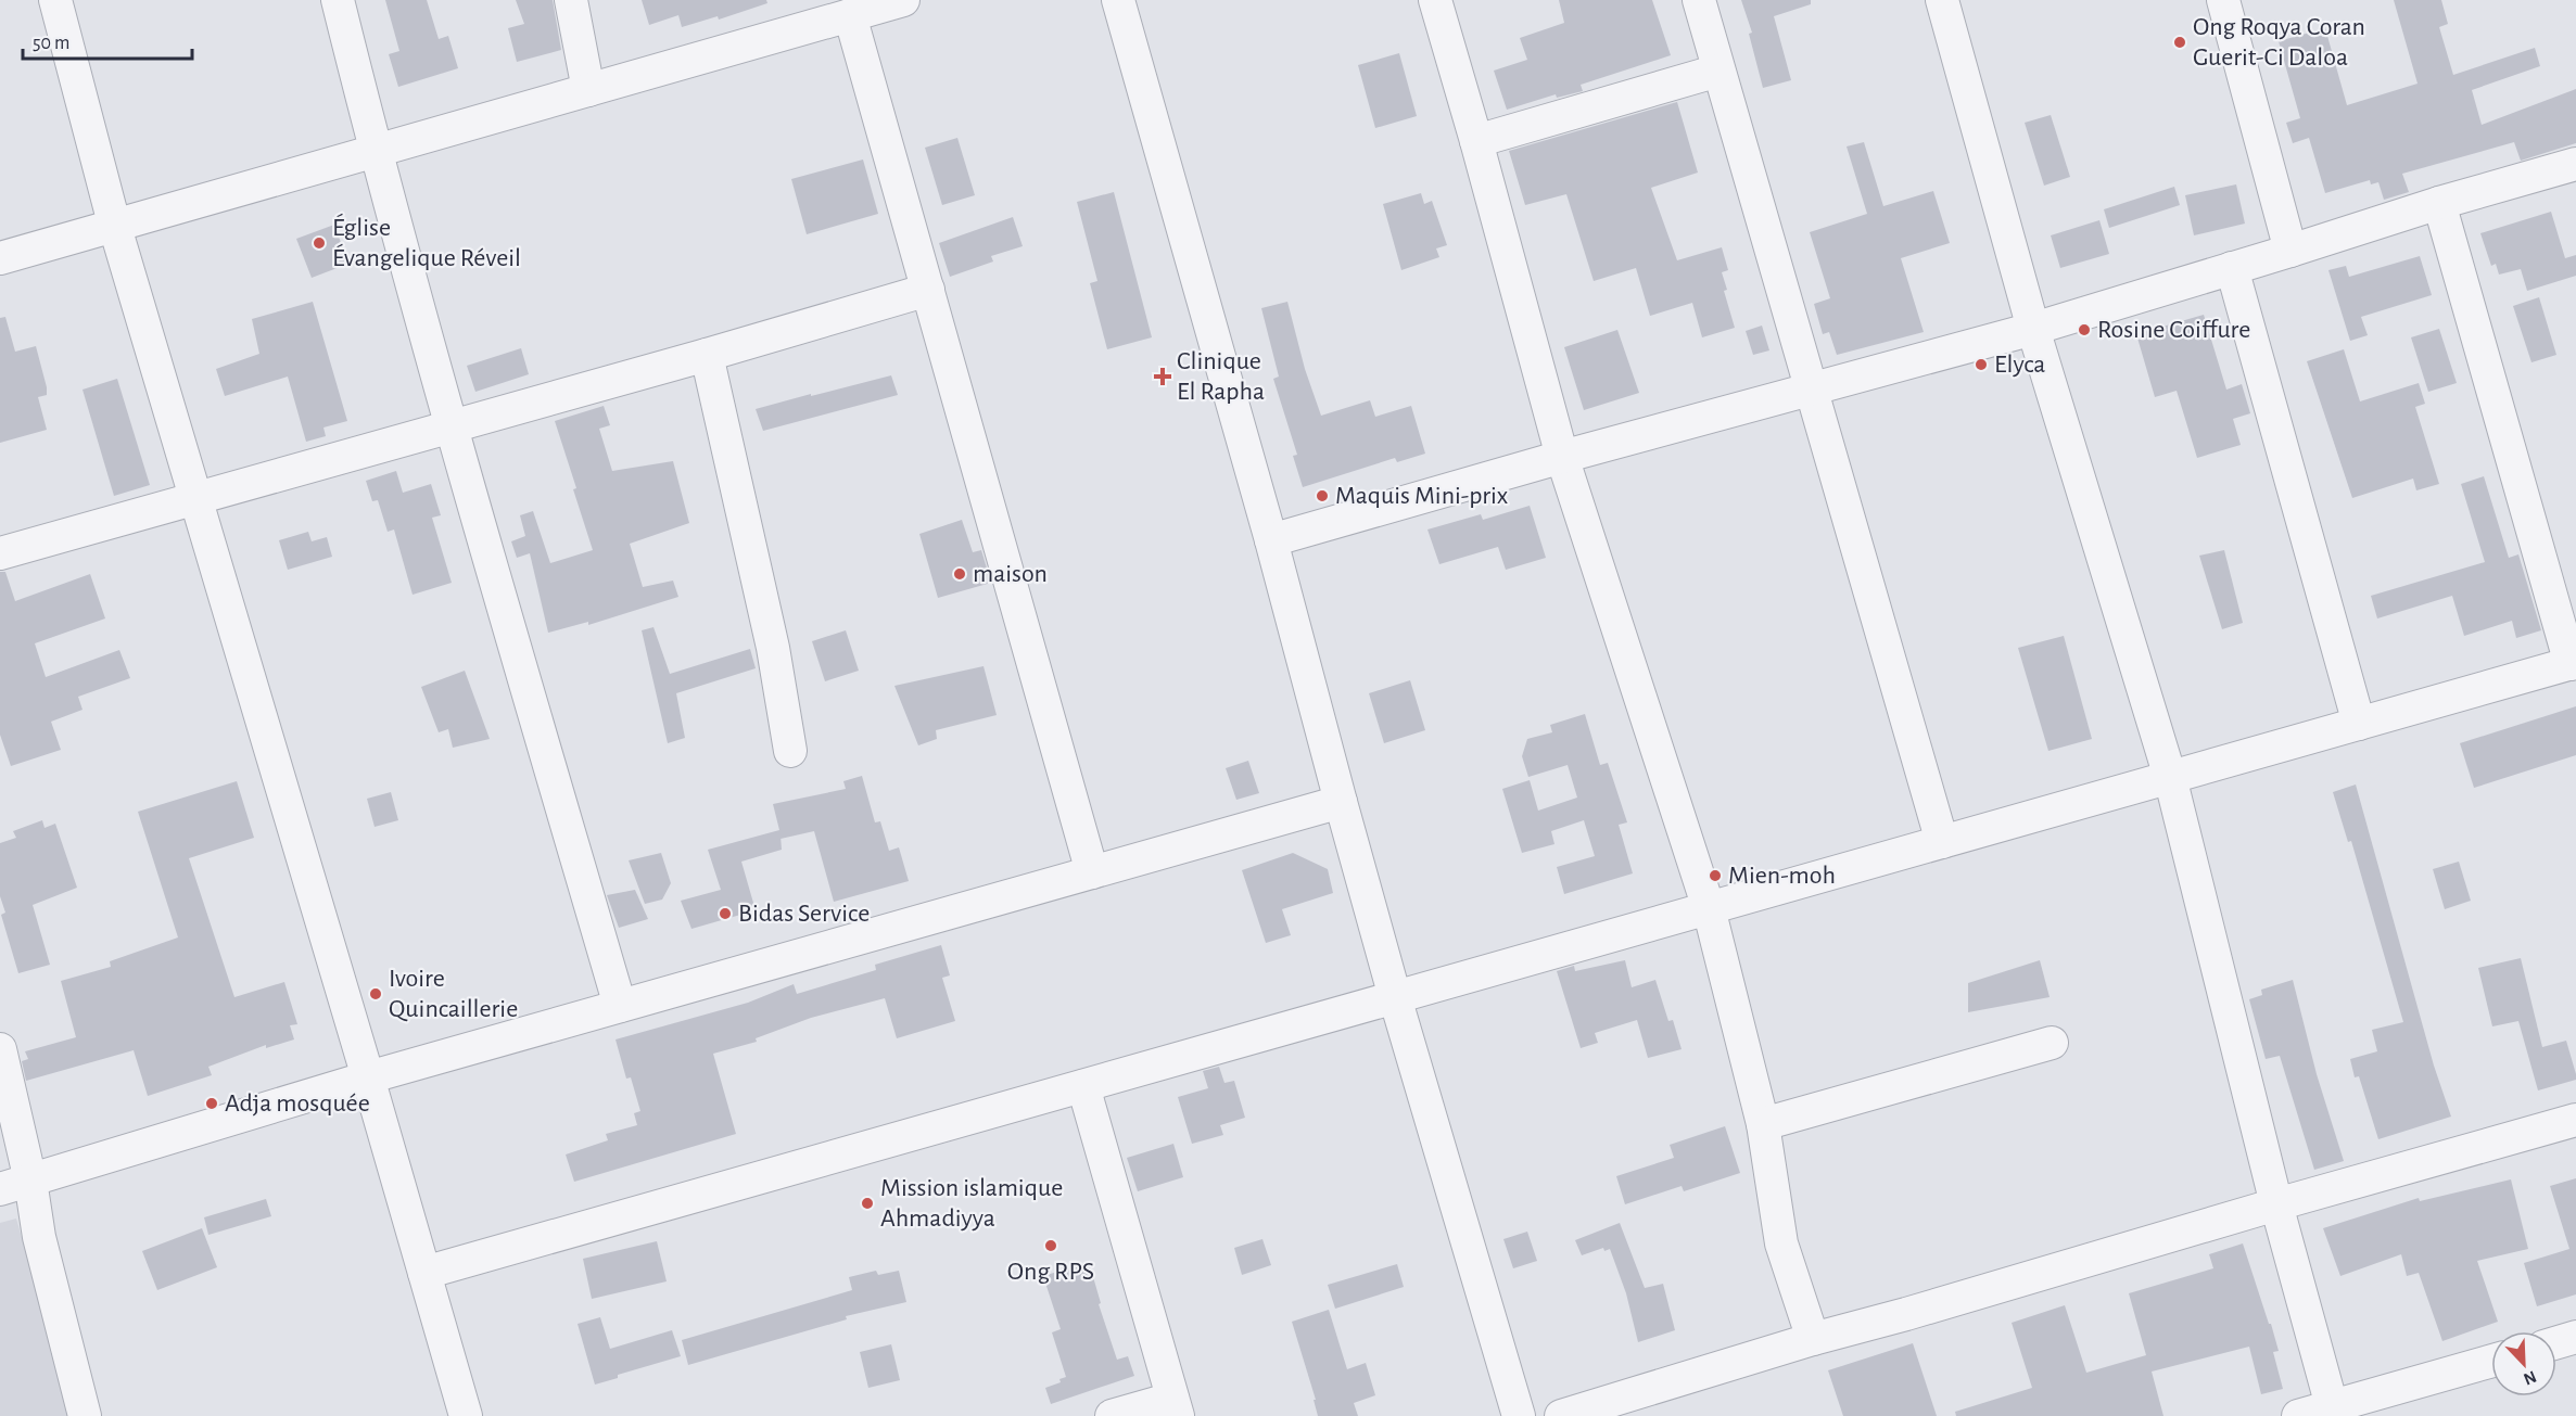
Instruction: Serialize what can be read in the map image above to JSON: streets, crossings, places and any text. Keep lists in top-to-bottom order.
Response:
{
  "places": {
    "other": [
      "Ong Roqya Coran Guerit-Ci Daloa",
      "Église Évangelique Réveil",
      "Rosine Coiffure",
      "Elyca",
      "Maquis Mini-prix",
      "maison",
      "Mien-moh",
      "Bidas Service",
      "Ivoire Quincaillerie",
      "Adja mosquée",
      "Mission islamique Ahmadiyya",
      "Ong RPS"
    ],
    "health": ["Clinique El Rapha"]
  },
  "scale_bar": "50 m",
  "north": "bottom right"
}
